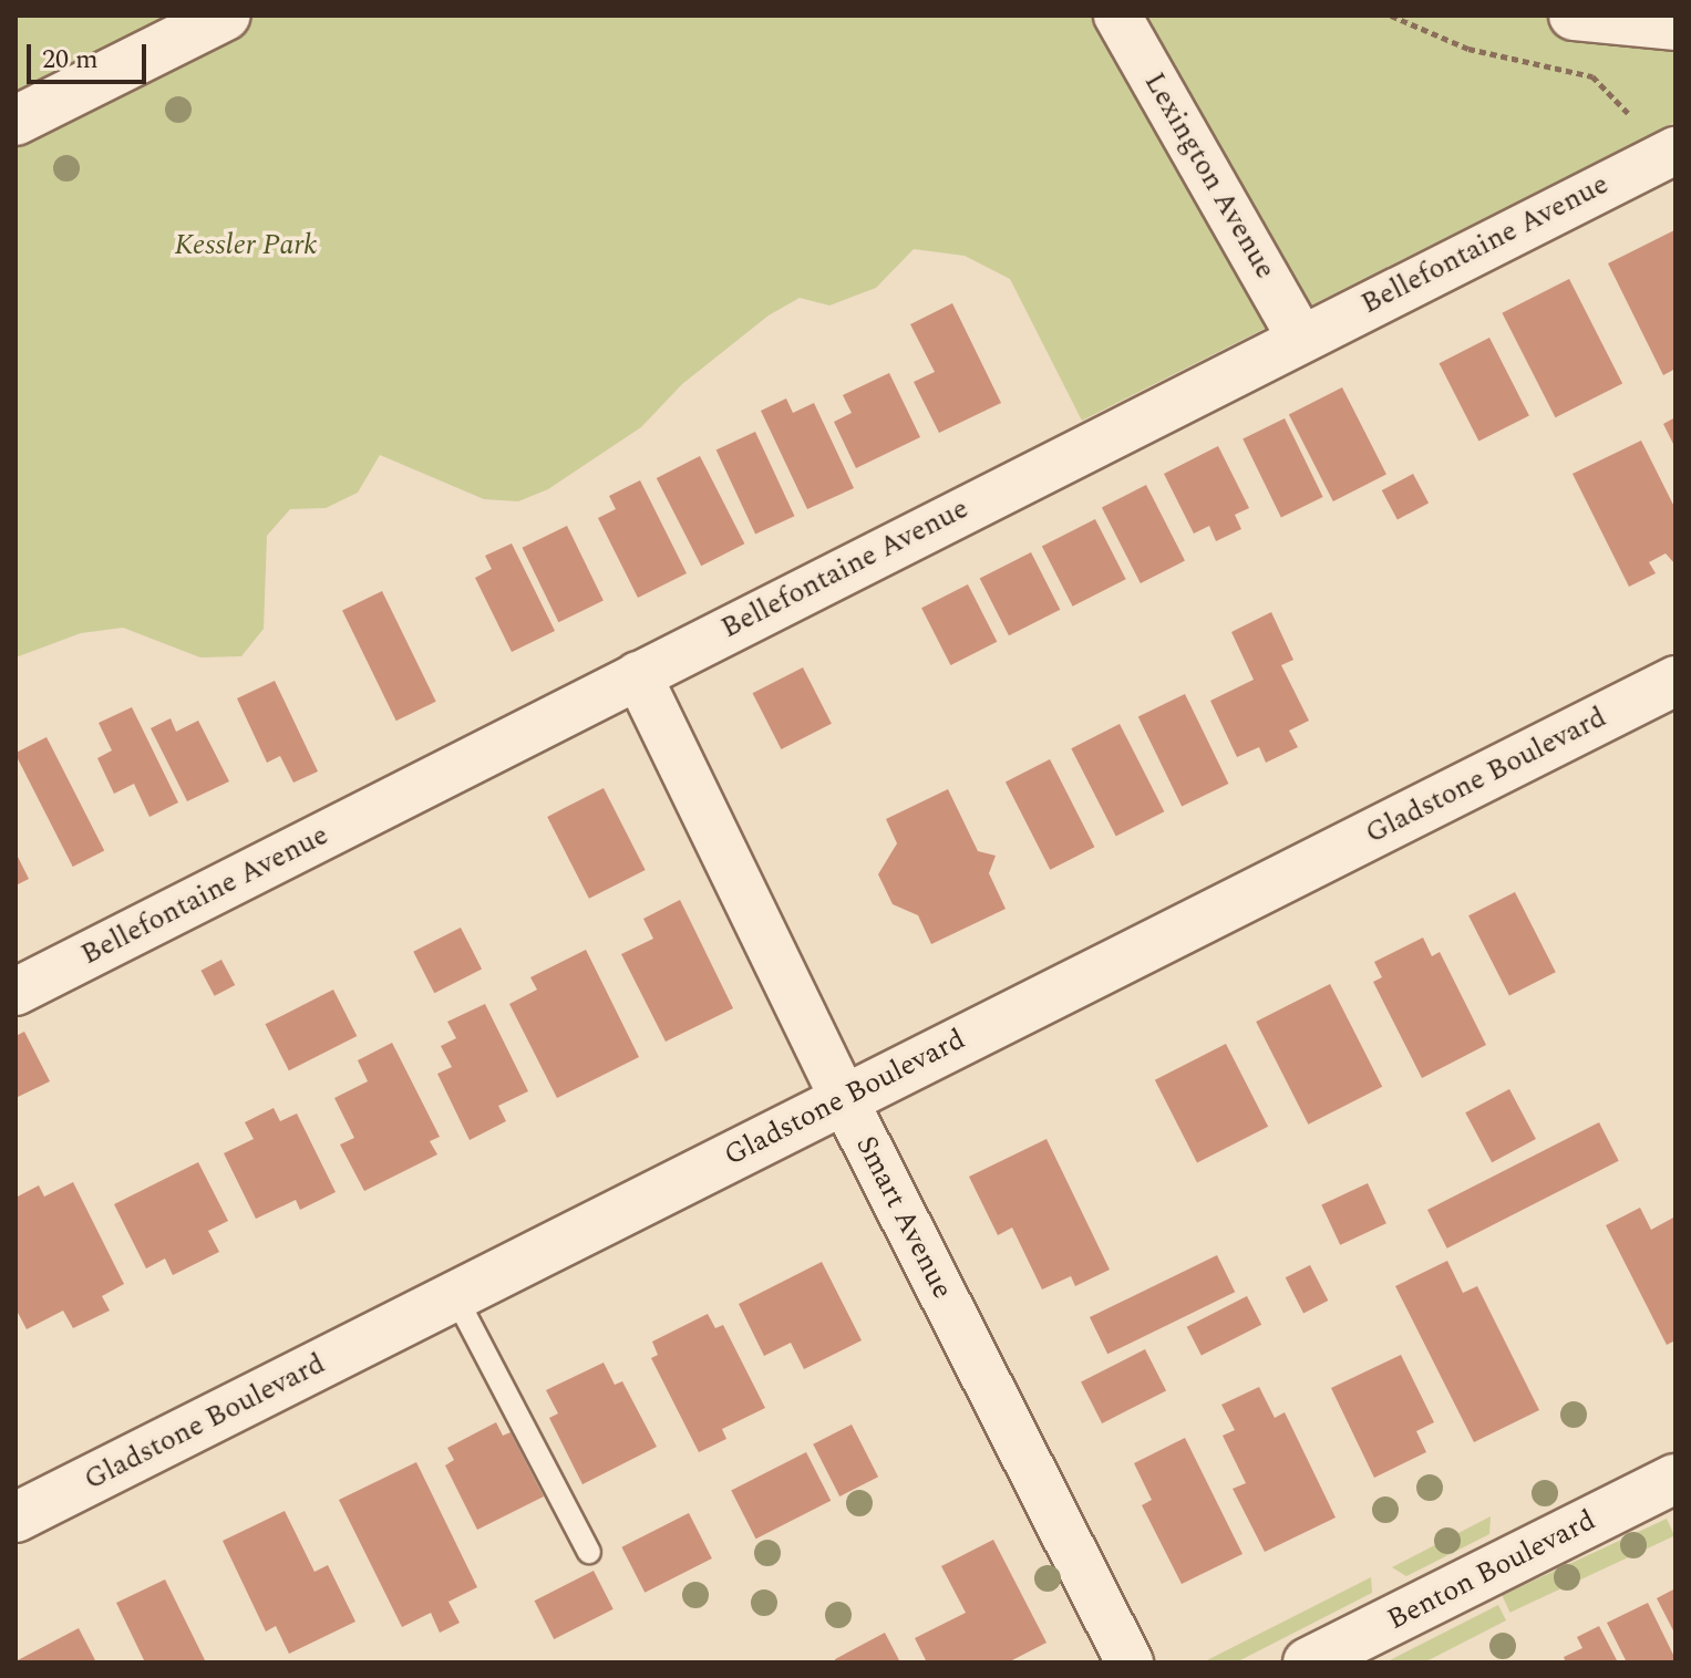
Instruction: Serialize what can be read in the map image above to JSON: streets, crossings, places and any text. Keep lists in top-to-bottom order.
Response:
{
  "streets": {
    "street": [
      "Lexington Avenue",
      "Bellefontaine Avenue",
      "Gladstone Boulevard",
      "Smart Avenue",
      "Benton Boulevard"
    ]
  },
  "crossings": [
    ["Lexington Avenue", "Bellefontaine Avenue"],
    ["Bellefontaine Avenue", "Smart Avenue"],
    ["Gladstone Boulevard", "Smart Avenue"]
  ],
  "parks": ["Kessler Park"],
  "scale_bar": "20 m"
}
